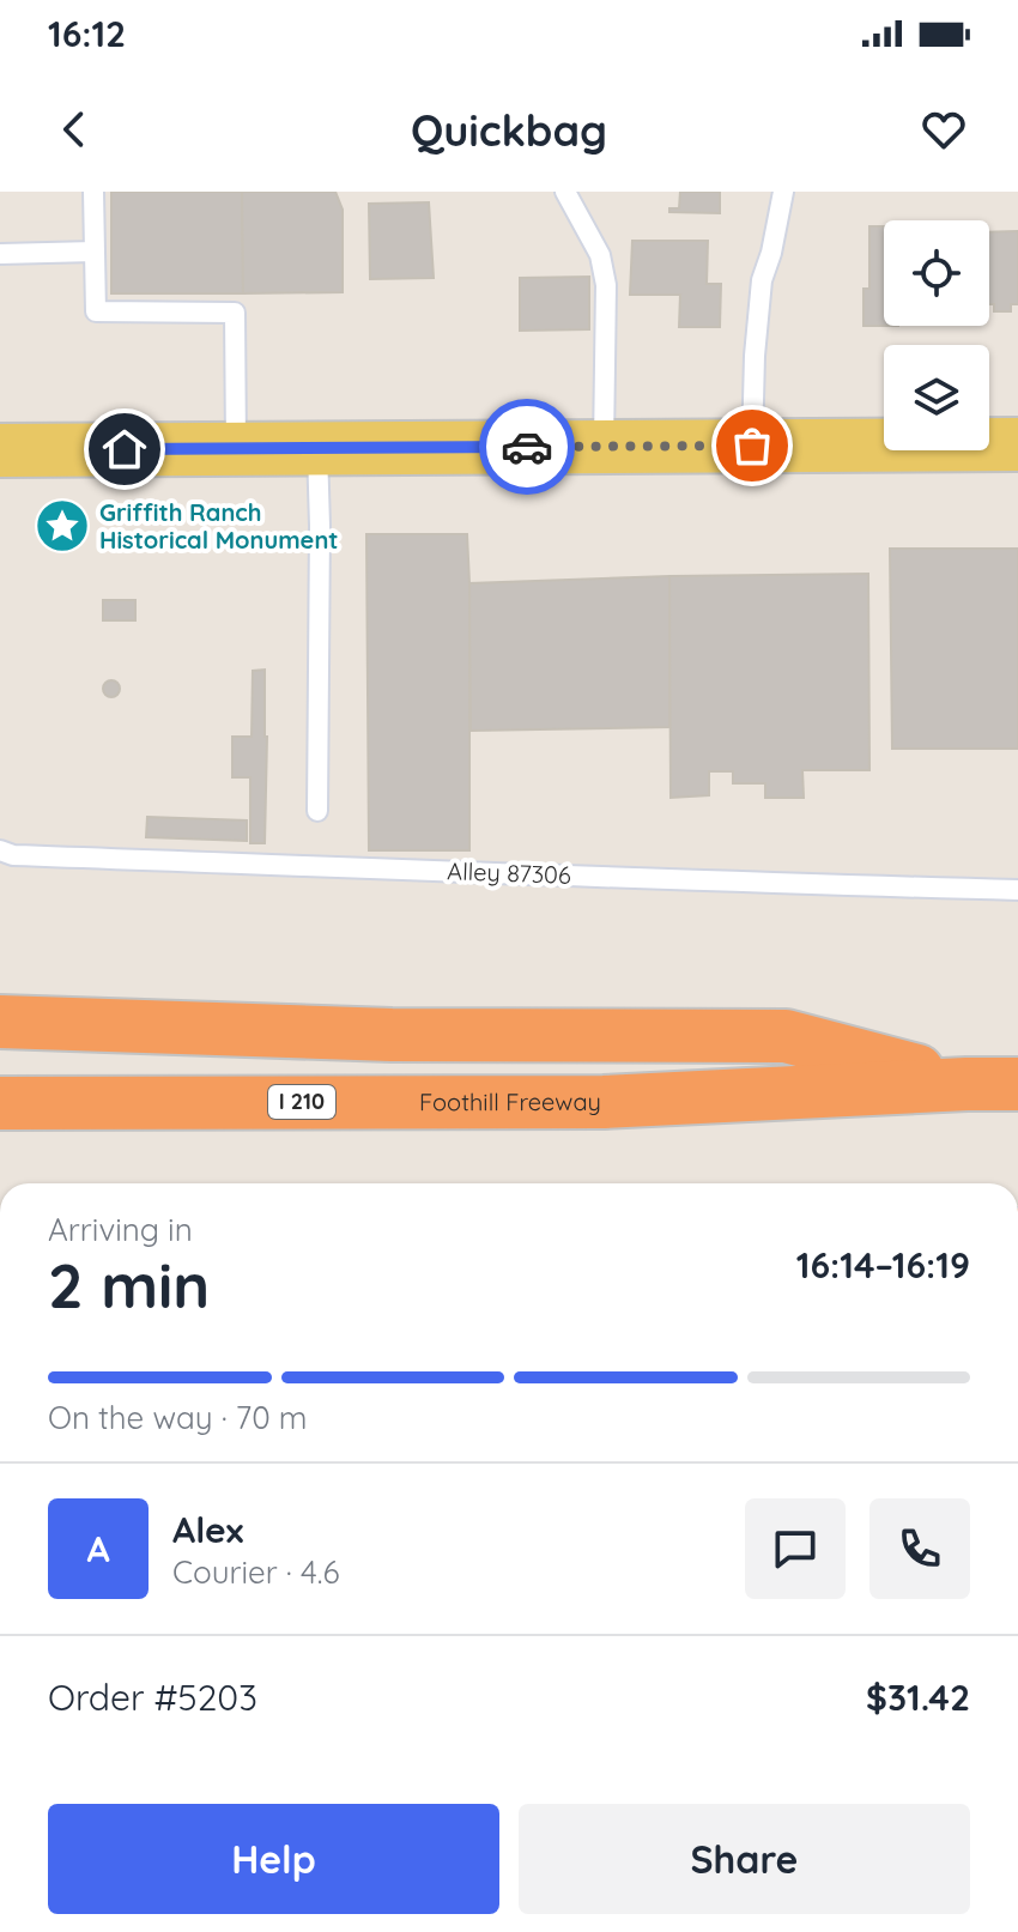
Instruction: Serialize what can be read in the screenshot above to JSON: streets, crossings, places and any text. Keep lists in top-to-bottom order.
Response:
{
  "streets": {
    "highway": ["I 210", "Foothill Freeway"],
    "lane": ["Alley 87306"]
  },
  "places": {
    "place": ["Griffith Ranch Historical Monument"]
  },
  "page": {
    "status": "16:12",
    "header": "Quickbag",
    "heading": ["2 min", "Arriving in", "16:14–16:19"],
    "panel": [
      "Alex",
      "Courier · 4.6",
      "Order #5203",
      "$31.42"
    ],
    "bar": "On the way · 70 m",
    "round": "A",
    "buttons": ["Help", "Share"]
  }
}
